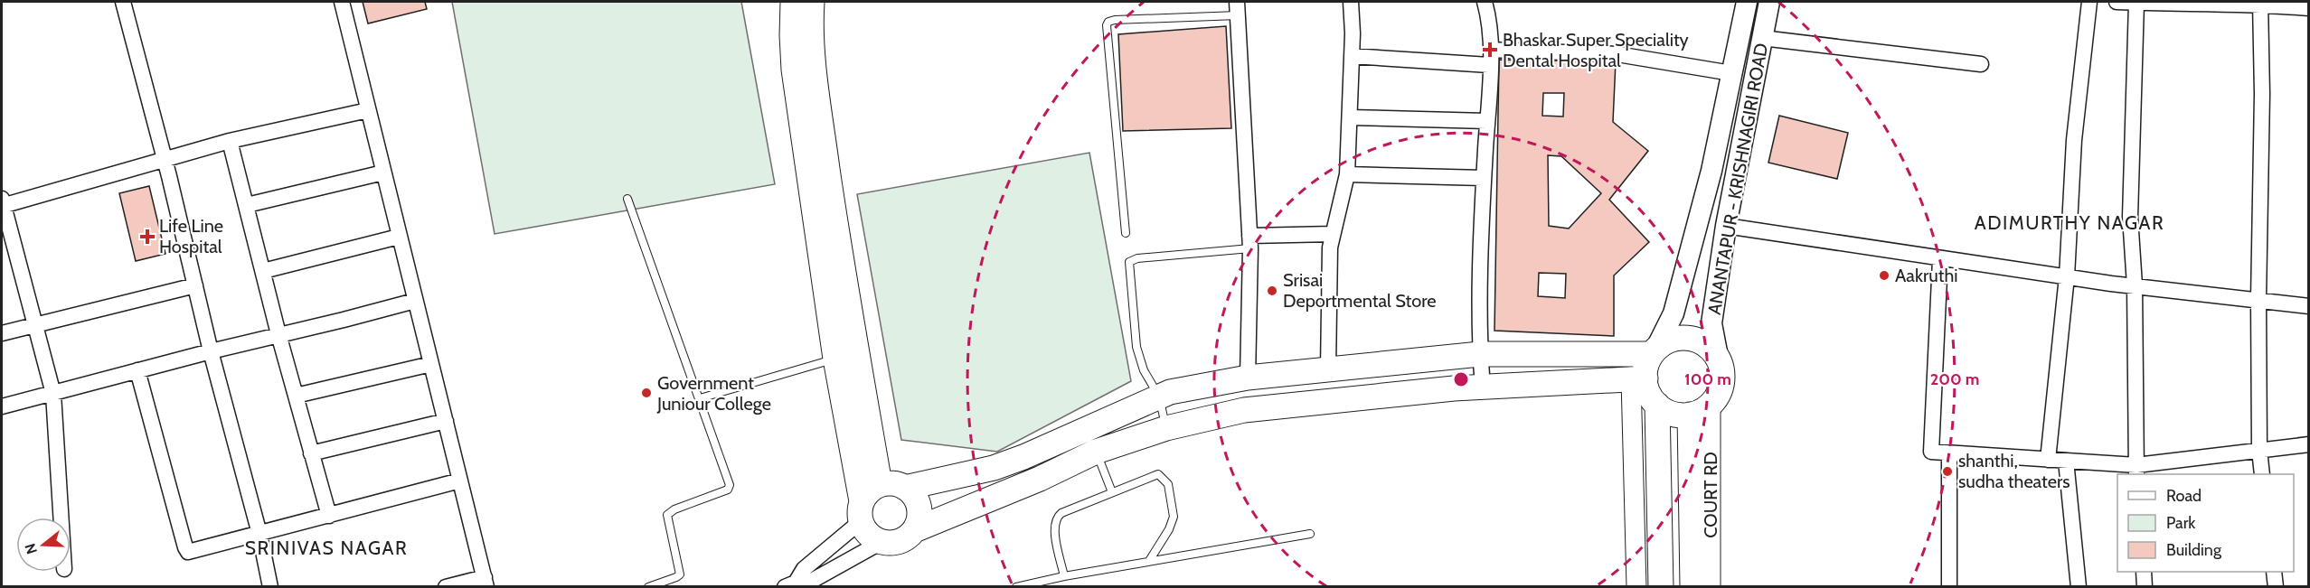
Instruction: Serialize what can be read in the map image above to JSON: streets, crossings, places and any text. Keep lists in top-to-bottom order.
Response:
{
  "streets": {
    "highway": ["ANANTAPUR - KRISHNAGIRI ROAD"],
    "street": ["COURT RD"]
  },
  "crossings": [
    ["ANANTAPUR - KRISHNAGIRI ROAD", "COURT RD"]
  ],
  "districts": ["ADIMURTHY NAGAR", "SRINIVAS NAGAR"],
  "places": {
    "health": ["Bhaskar Super Speciality Dental Hospital", "Life Line Hospital"],
    "other": [
      "Aakruthi",
      "Srisai Deportmental Store",
      "Government Juniour College",
      "shanthi, sudha theaters"
    ]
  },
  "legend": ["Road", "Park", "Building"],
  "north": "left",
  "rings": ["100 m", "200 m"]
}
